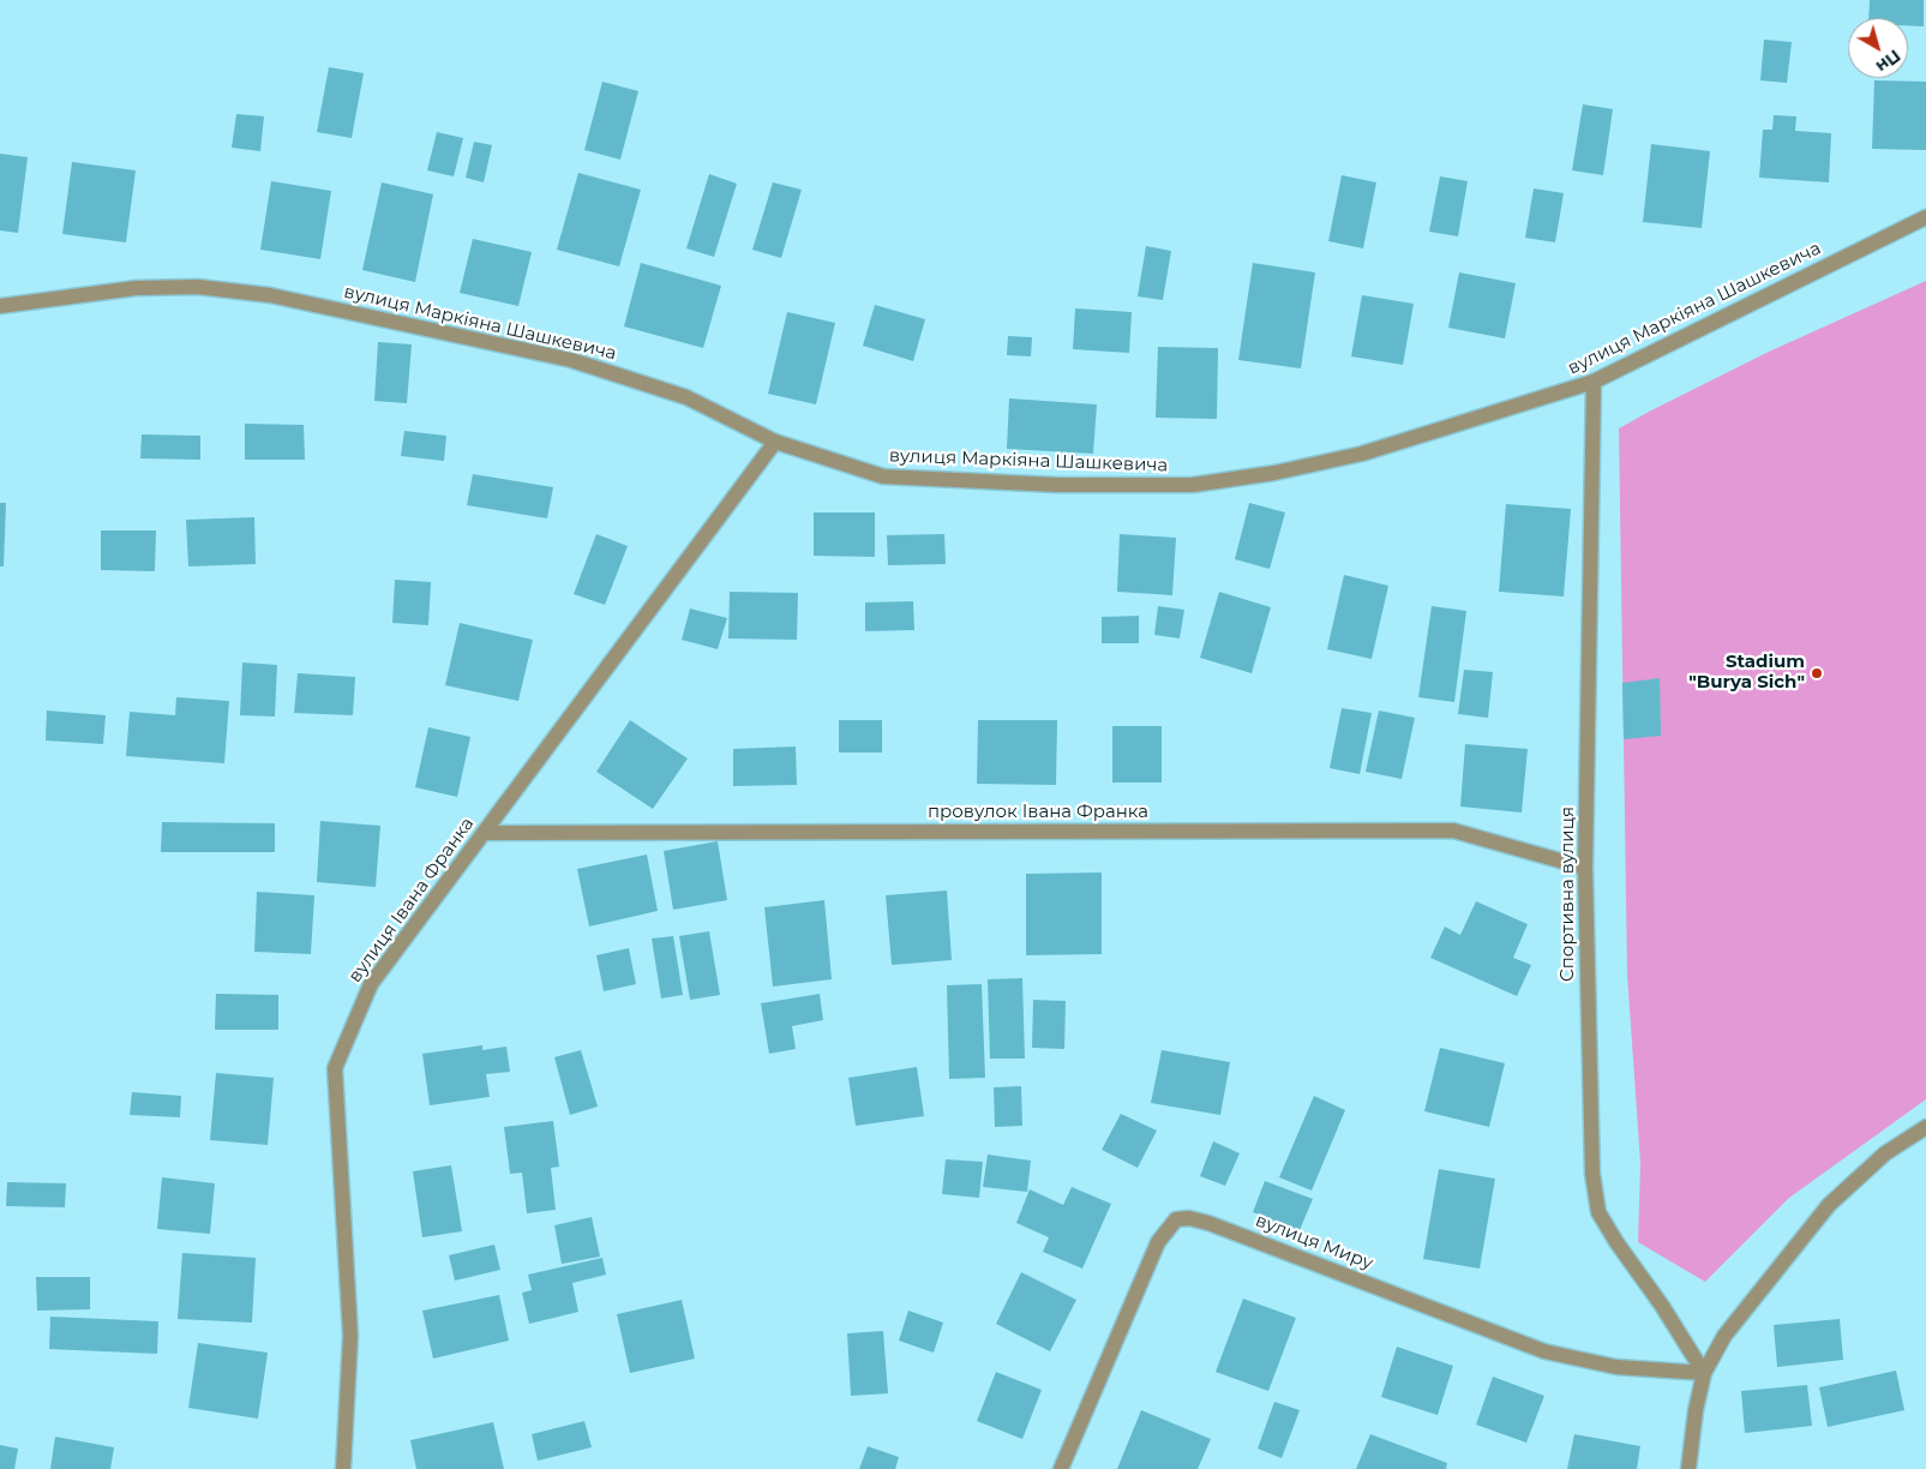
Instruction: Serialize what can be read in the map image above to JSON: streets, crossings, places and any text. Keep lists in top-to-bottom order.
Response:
{
  "streets": {
    "street": [
      "вулиця Маркіяна Шашкевича",
      "провулок Івана Франка",
      "Спортивна вулиця",
      "вулиця Івана Франка",
      "вулиця Миру"
    ]
  },
  "crossings": [
    ["вулиця Маркіяна Шашкевича", "Спортивна вулиця"],
    ["вулиця Маркіяна Шашкевича", "вулиця Івана Франка"],
    ["провулок Івана Франка", "Спортивна вулиця"],
    ["провулок Івана Франка", "вулиця Івана Франка"],
    ["Спортивна вулиця", "вулиця Миру"]
  ],
  "places": ["Stadium \"Burya Sich\""],
  "north": "bottom right"
}
